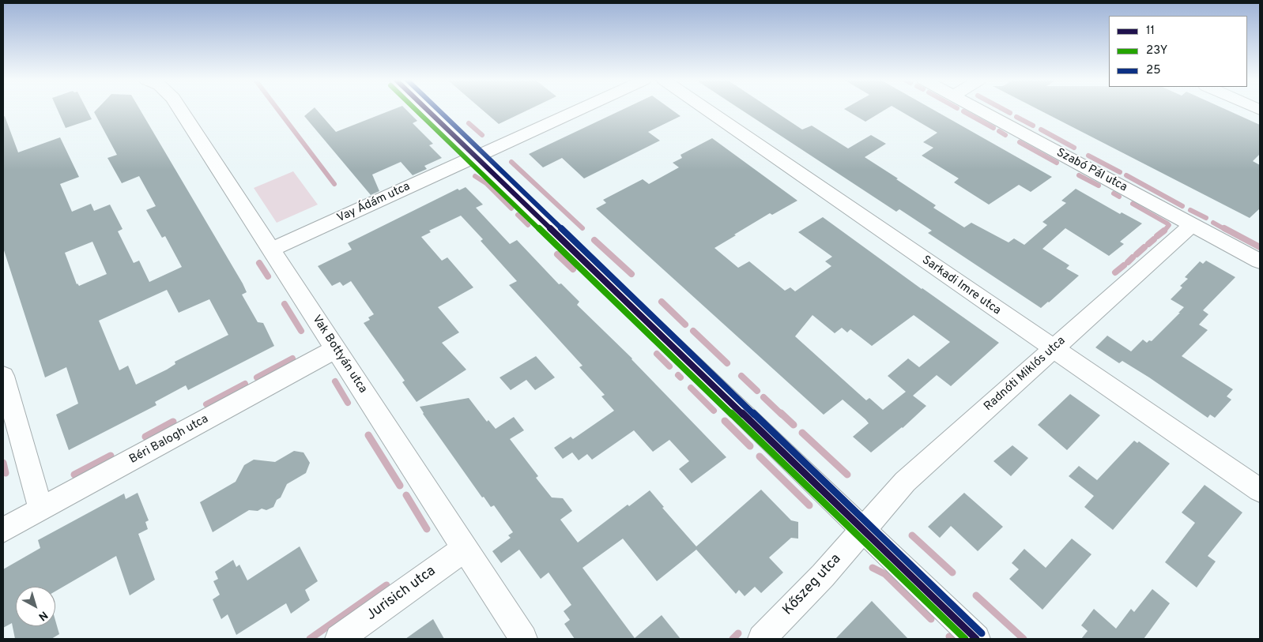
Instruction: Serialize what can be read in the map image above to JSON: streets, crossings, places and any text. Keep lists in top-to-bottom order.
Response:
{
  "streets": {
    "street": [
      "Szabó Pál utca",
      "Vay Ádám utca",
      "Sarkadi Imre utca",
      "Vak Bottyán utca",
      "Radnóti Miklós utca",
      "Béri Balogh utca",
      "Kőszeg utca",
      "Jurisich utca"
    ]
  },
  "crossings": [
    ["Szabó Pál utca", "Radnóti Miklós utca"],
    ["Vay Ádám utca", "Vak Bottyán utca"],
    ["Sarkadi Imre utca", "Radnóti Miklós utca"],
    ["Vak Bottyán utca", "Béri Balogh utca"],
    ["Vak Bottyán utca", "Jurisich utca"],
    ["Radnóti Miklós utca", "Kőszeg utca"]
  ],
  "lines": ["transit line 11", "transit line 23Y", "transit line 25"],
  "legend": ["11", "23Y", "25"],
  "north": "bottom right"
}
